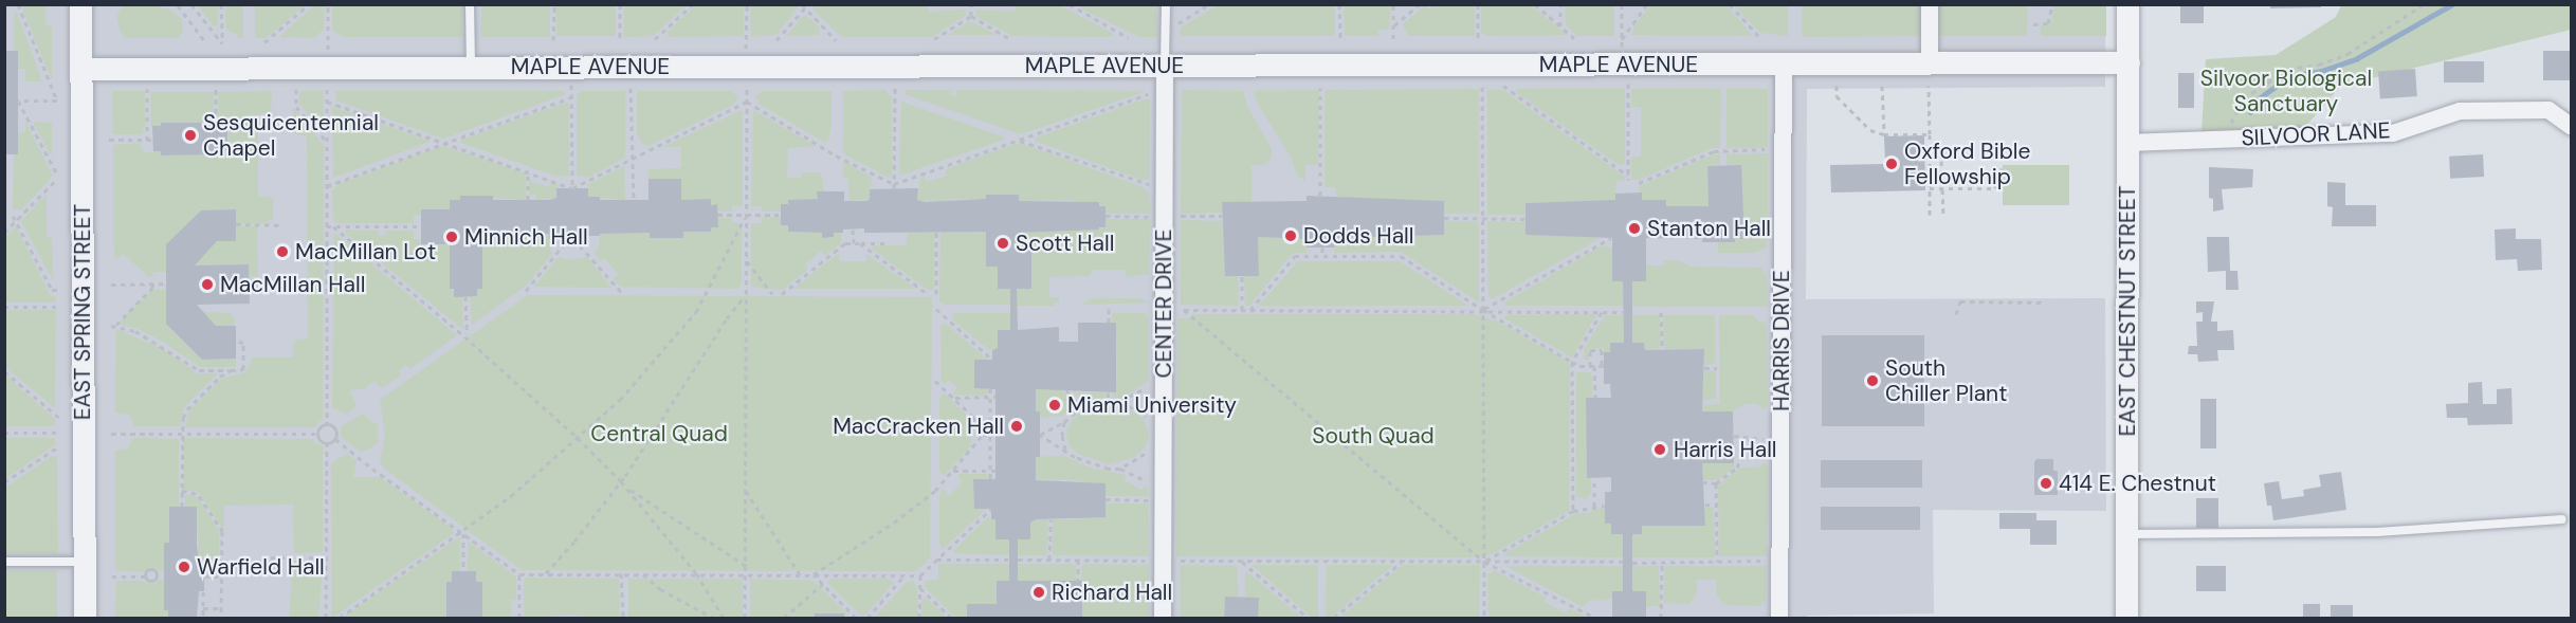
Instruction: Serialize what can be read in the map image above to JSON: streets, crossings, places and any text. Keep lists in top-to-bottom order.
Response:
{
  "streets": {
    "street": [
      "MAPLE AVENUE",
      "SILVOOR LANE",
      "CENTER DRIVE",
      "EAST CHESTNUT STREET",
      "EAST SPRING STREET",
      "HARRIS DRIVE"
    ]
  },
  "crossings": [
    ["MAPLE AVENUE", "CENTER DRIVE"],
    ["MAPLE AVENUE", "EAST CHESTNUT STREET"],
    ["MAPLE AVENUE", "EAST SPRING STREET"],
    ["MAPLE AVENUE", "HARRIS DRIVE"],
    ["SILVOOR LANE", "EAST CHESTNUT STREET"]
  ],
  "parks": ["Silvoor Biological Sanctuary", "Central Quad", "South Quad"],
  "places": [
    "Sesquicentennial Chapel",
    "Oxford Bible Fellowship",
    "Stanton Hall",
    "Dodds Hall",
    "Minnich Hall",
    "Scott Hall",
    "MacMillan Lot",
    "MacMillan Hall",
    "South Chiller Plant",
    "Miami University",
    "MacCracken Hall",
    "Harris Hall",
    "414 E. Chestnut",
    "Warfield Hall",
    "Richard Hall"
  ]
}
